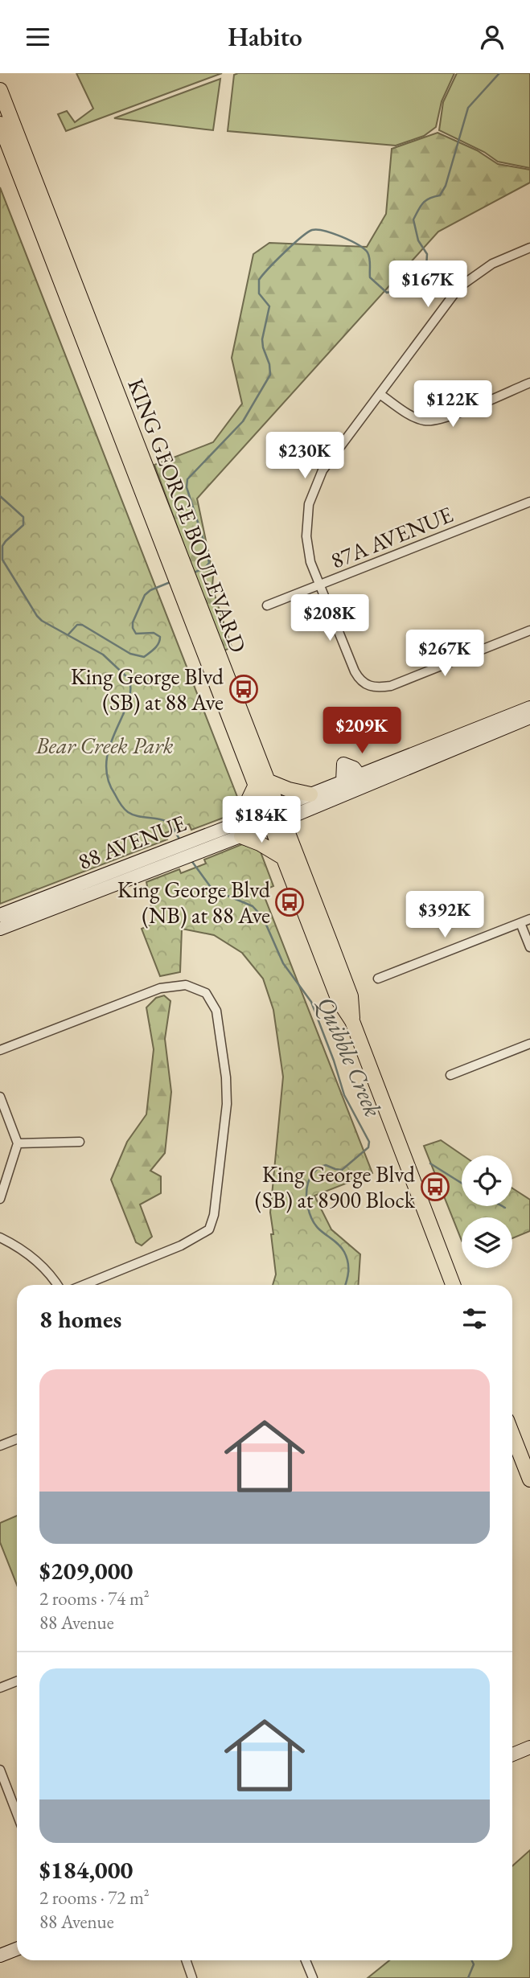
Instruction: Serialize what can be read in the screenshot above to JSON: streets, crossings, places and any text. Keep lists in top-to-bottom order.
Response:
{
  "streets": {
    "main road": ["KING GEORGE BOULEVARD", "88 AVENUE"],
    "street": ["87A AVENUE"]
  },
  "crossings": [
    ["KING GEORGE BOULEVARD", "88 AVENUE"]
  ],
  "water": ["Quibble Creek"],
  "parks": ["Bear Creek Park"],
  "places": {
    "bus stop": ["King George Blvd (SB) at 88 Ave", "King George Blvd (NB) at 88 Ave", "King George Blvd (SB) at 8900 Block"]
  },
  "page": {
    "header": "Habito",
    "price": [
      "$167K",
      "$122K",
      "$230K",
      "$208K",
      "$267K",
      "$209K",
      "$184K",
      "$392K"
    ],
    "heading": "8 homes",
    "list": [
      {
        "name": "$209,000",
        "note": "2 rooms · 74 m² · 88 Avenue"
      },
      {
        "name": "$184,000",
        "note": "2 rooms · 72 m² · 88 Avenue"
      }
    ]
  }
}
